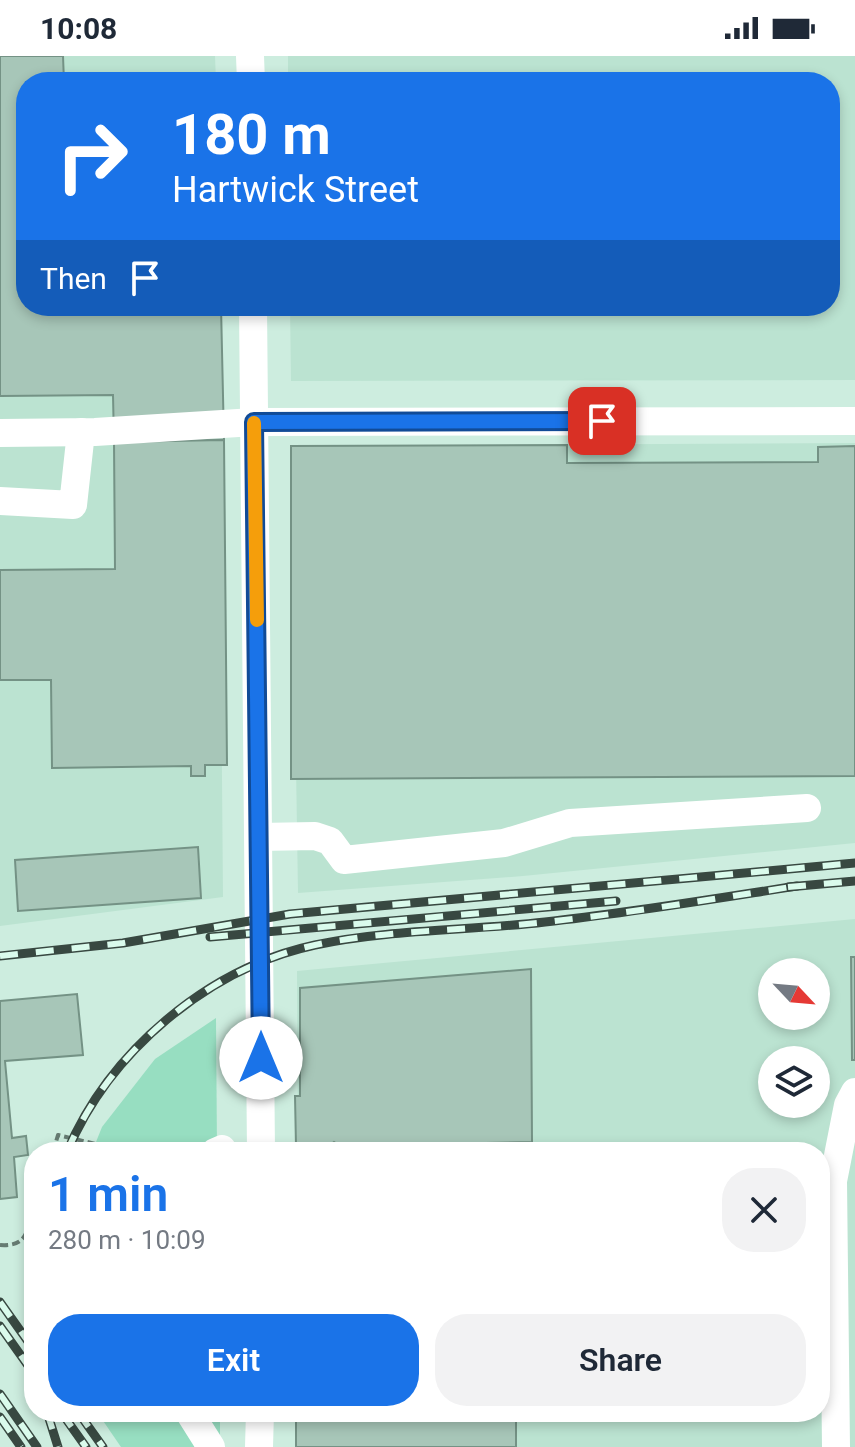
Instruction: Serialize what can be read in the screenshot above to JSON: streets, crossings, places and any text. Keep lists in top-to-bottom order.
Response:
{
  "north": "bottom right",
  "page": {
    "status": "10:08",
    "turn": ["180 m", "Hartwick Street"],
    "then": "Then",
    "heading": ["1 min", "280 m · 10:09"],
    "buttons": ["Exit", "Share"]
  }
}
